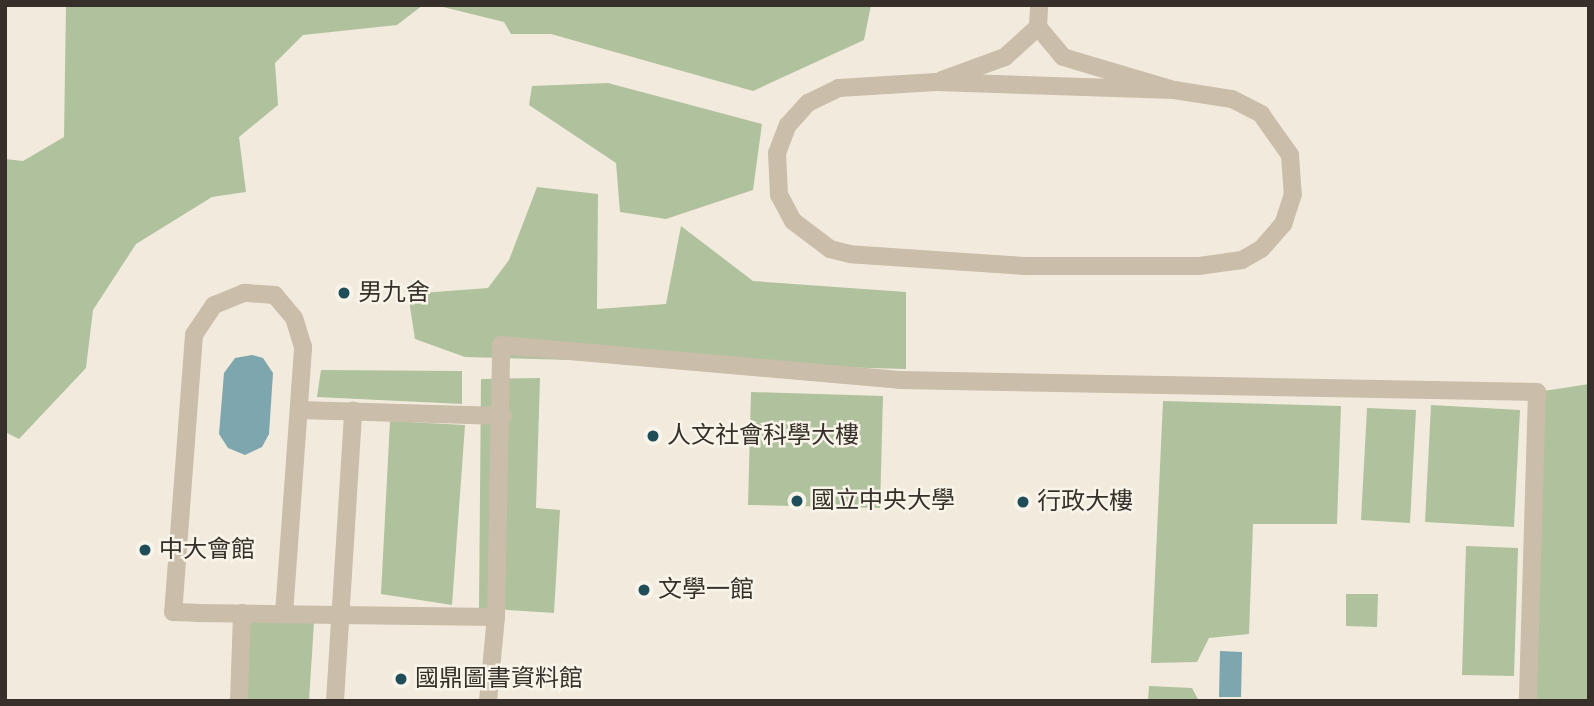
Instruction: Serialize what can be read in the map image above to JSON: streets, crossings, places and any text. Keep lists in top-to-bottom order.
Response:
{
  "places": [
    "男九舍",
    "人文社會科學大樓",
    "國立中央大學",
    "行政大樓",
    "中大會館",
    "文學一館",
    "國鼎圖書資料館"
  ]
}
